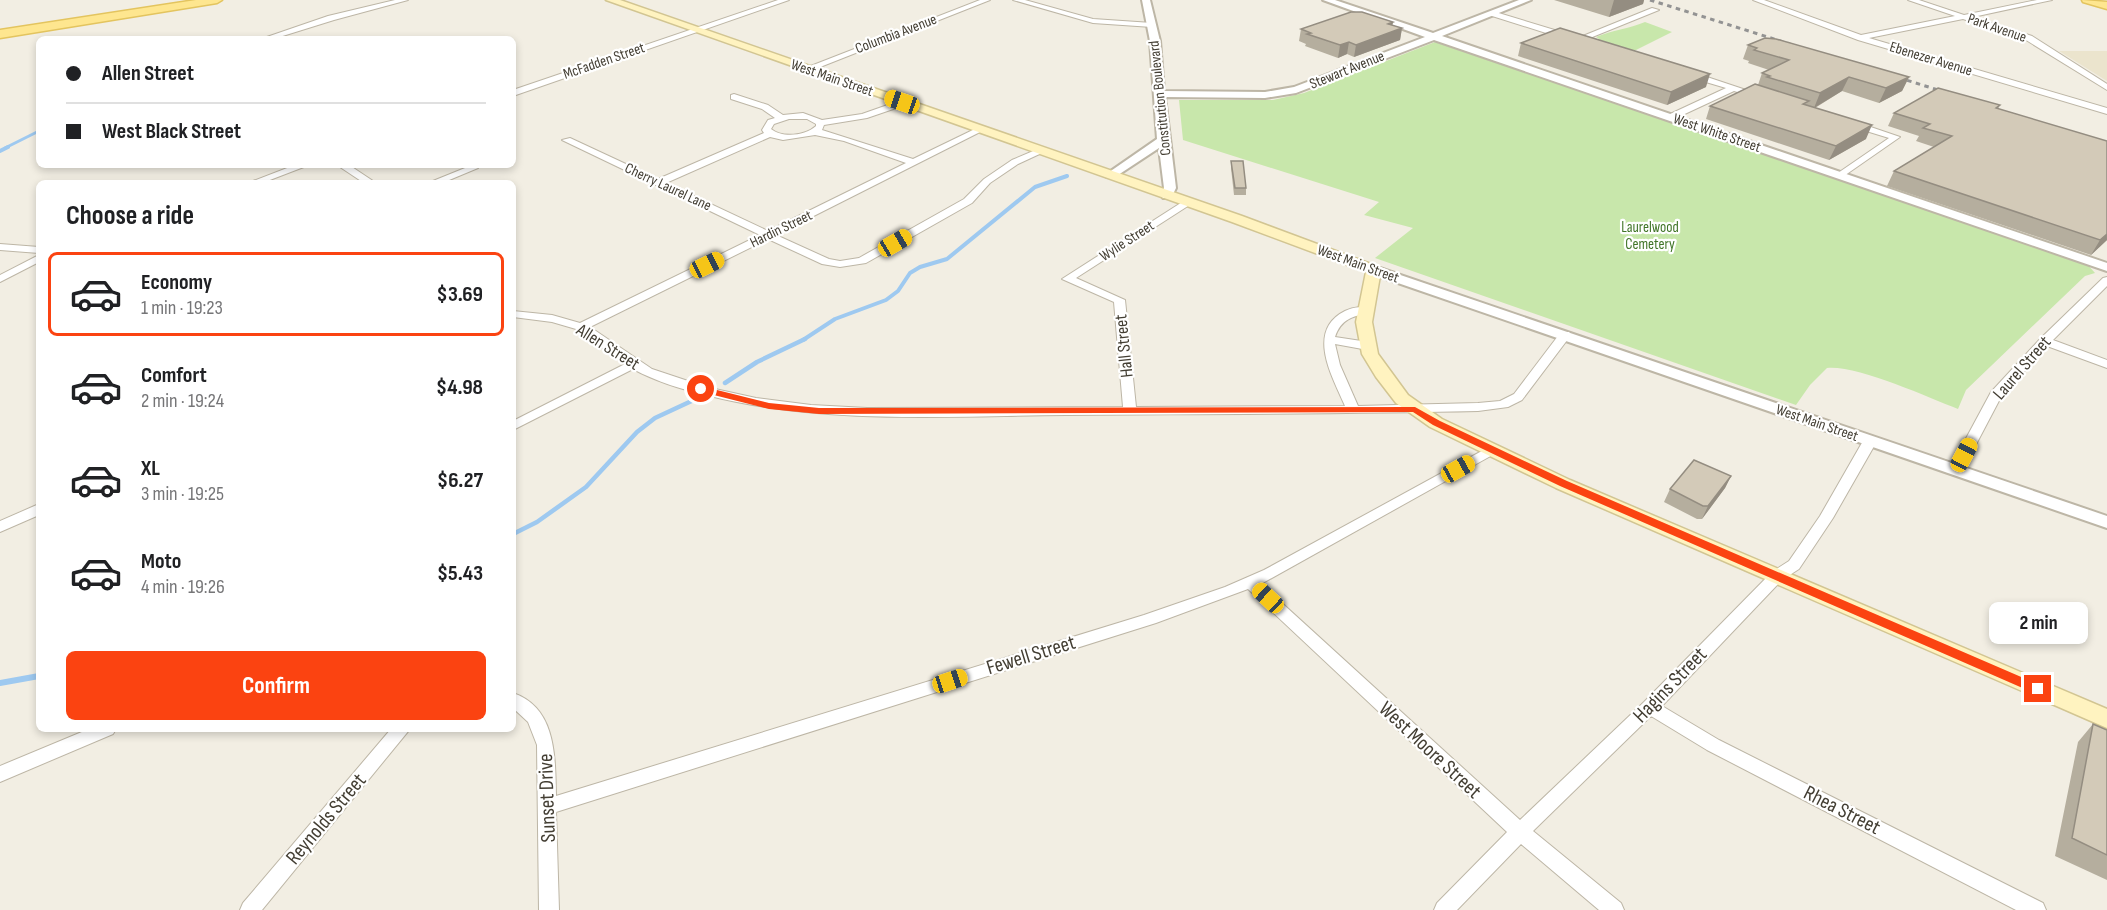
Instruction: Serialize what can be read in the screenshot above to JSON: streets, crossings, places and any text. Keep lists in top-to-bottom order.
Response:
{
  "streets": {
    "main road": ["West Main Street"],
    "street": [
      "Park Avenue",
      "Columbia Avenue",
      "Ebenezer Avenue",
      "McFadden Street",
      "Stewart Avenue",
      "Constitution Boulevard",
      "West White Street",
      "Cherry Laurel Lane",
      "Hardin Street",
      "Wylie Street",
      "Hall Street",
      "Allen Street",
      "Laurel Street",
      "Fewell Street",
      "Hagins Street",
      "West Moore Street",
      "Sunset Drive",
      "Rhea Street",
      "Reynolds Street"
    ]
  },
  "crossings": [
    ["Columbia Avenue", "West Main Street"],
    ["McFadden Street", "West Main Street"],
    ["Stewart Avenue", "Constitution Boulevard"],
    ["Stewart Avenue", "West White Street"],
    ["West Main Street", "Constitution Boulevard"],
    ["West Main Street", "Cherry Laurel Lane"],
    ["West Main Street", "Hardin Street"],
    ["West Main Street", "Wylie Street"],
    ["West Main Street", "Allen Street"],
    ["West Main Street", "Laurel Street"],
    ["West Main Street", "Hagins Street"],
    ["Cherry Laurel Lane", "Hardin Street"],
    ["Hardin Street", "Allen Street"],
    ["Wylie Street", "Hall Street"],
    ["Hall Street", "Allen Street"],
    ["Fewell Street", "West Moore Street"],
    ["Fewell Street", "Sunset Drive"],
    ["Hagins Street", "West Moore Street"],
    ["Hagins Street", "Rhea Street"]
  ],
  "parks": ["Laurelwood Cemetery"],
  "page": {
    "banner": ["Allen Street", "West Black Street"],
    "heading": "Choose a ride",
    "list": [
      {
        "name": "Economy",
        "note": "1 min · 19:23",
        "value": "$3.69"
      },
      {
        "name": "Comfort",
        "note": "2 min · 19:24",
        "value": "$4.98"
      },
      {
        "name": "XL",
        "note": "3 min · 19:25",
        "value": "$6.27"
      },
      {
        "name": "Moto",
        "note": "4 min · 19:26",
        "value": "$5.43"
      }
    ],
    "bubble": "2 min",
    "buttons": "Confirm"
  }
}
